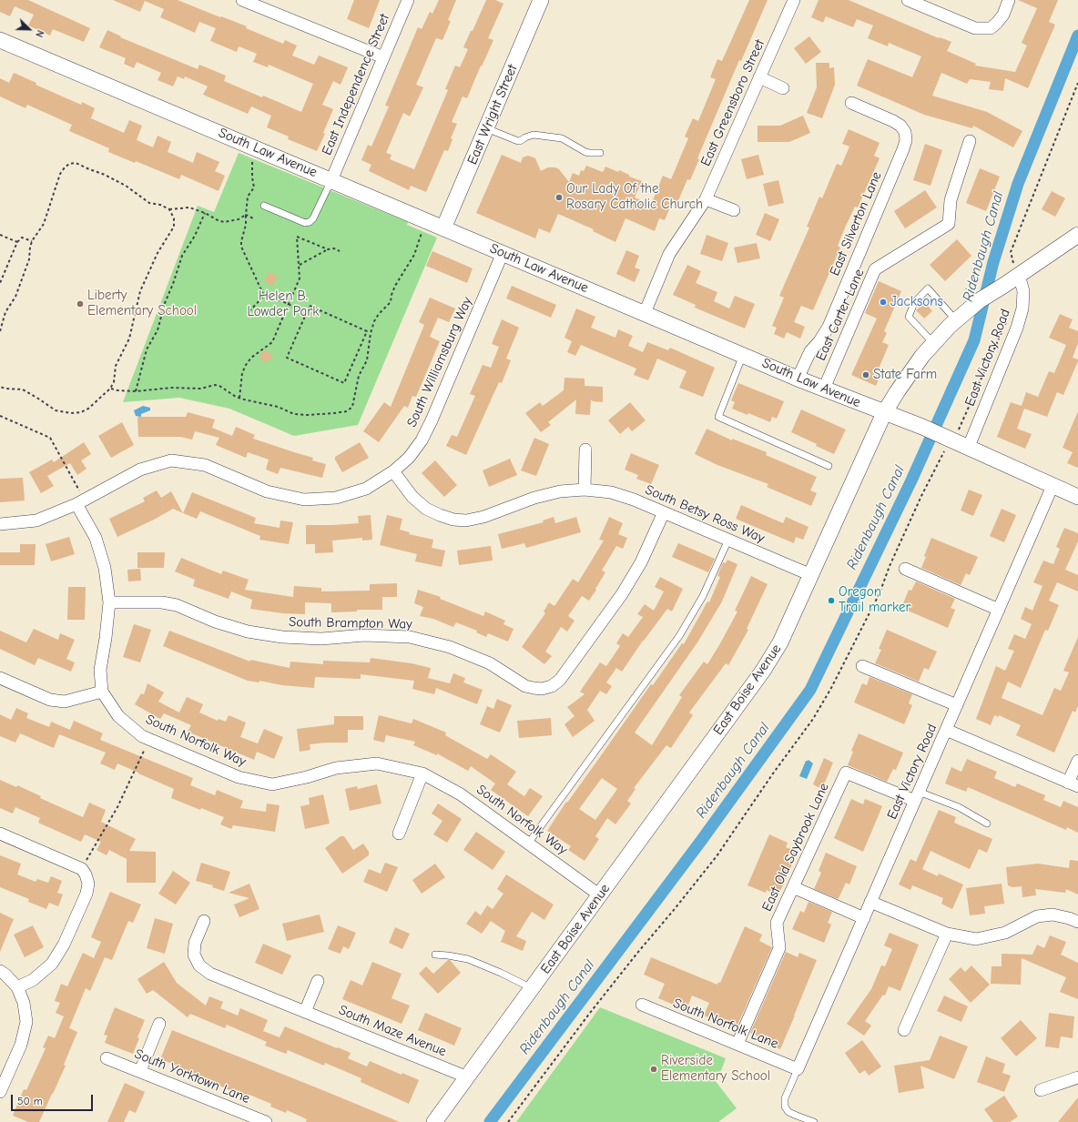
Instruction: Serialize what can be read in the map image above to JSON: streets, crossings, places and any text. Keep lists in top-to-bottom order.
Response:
{
  "streets": {
    "street": [
      "East Independence Street",
      "East Greensboro Street",
      "East Wright Street",
      "South Law Avenue",
      "East Silverton Lane",
      "East Carter Lane",
      "East Victory Road",
      "South Williamsburg Way",
      "South Betsy Ross Way",
      "South Brampton Way",
      "East Boise Avenue",
      "South Norfolk Way",
      "East Old Saybrook Lane",
      "South Norfolk Lane",
      "South Maze Avenue",
      "South Yorktown Lane"
    ]
  },
  "crossings": [
    ["East Independence Street", "South Law Avenue"],
    ["East Greensboro Street", "South Law Avenue"],
    ["East Wright Street", "South Law Avenue"],
    ["South Law Avenue", "East Silverton Lane"],
    ["South Law Avenue", "East Carter Lane"],
    ["South Law Avenue", "East Victory Road"],
    ["South Law Avenue", "South Williamsburg Way"],
    ["South Law Avenue", "East Boise Avenue"],
    ["East Victory Road", "East Boise Avenue"],
    ["East Victory Road", "East Old Saybrook Lane"],
    ["East Victory Road", "South Norfolk Lane"],
    ["South Williamsburg Way", "South Betsy Ross Way"],
    ["South Betsy Ross Way", "South Brampton Way"],
    ["South Betsy Ross Way", "East Boise Avenue"],
    ["East Boise Avenue", "South Norfolk Way"],
    ["East Boise Avenue", "South Maze Avenue"],
    ["East Old Saybrook Lane", "South Norfolk Lane"]
  ],
  "water": ["Ridenbaugh Canal"],
  "parks": ["Helen B. Lowder Park"],
  "places": [
    "Our Lady Of the Rosary Catholic Church",
    "Jacksons",
    "Liberty Elementary School",
    "State Farm",
    "Oregon Trail marker",
    "Riverside Elementary School"
  ],
  "scale_bar": "50 m",
  "north": "bottom right"
}
